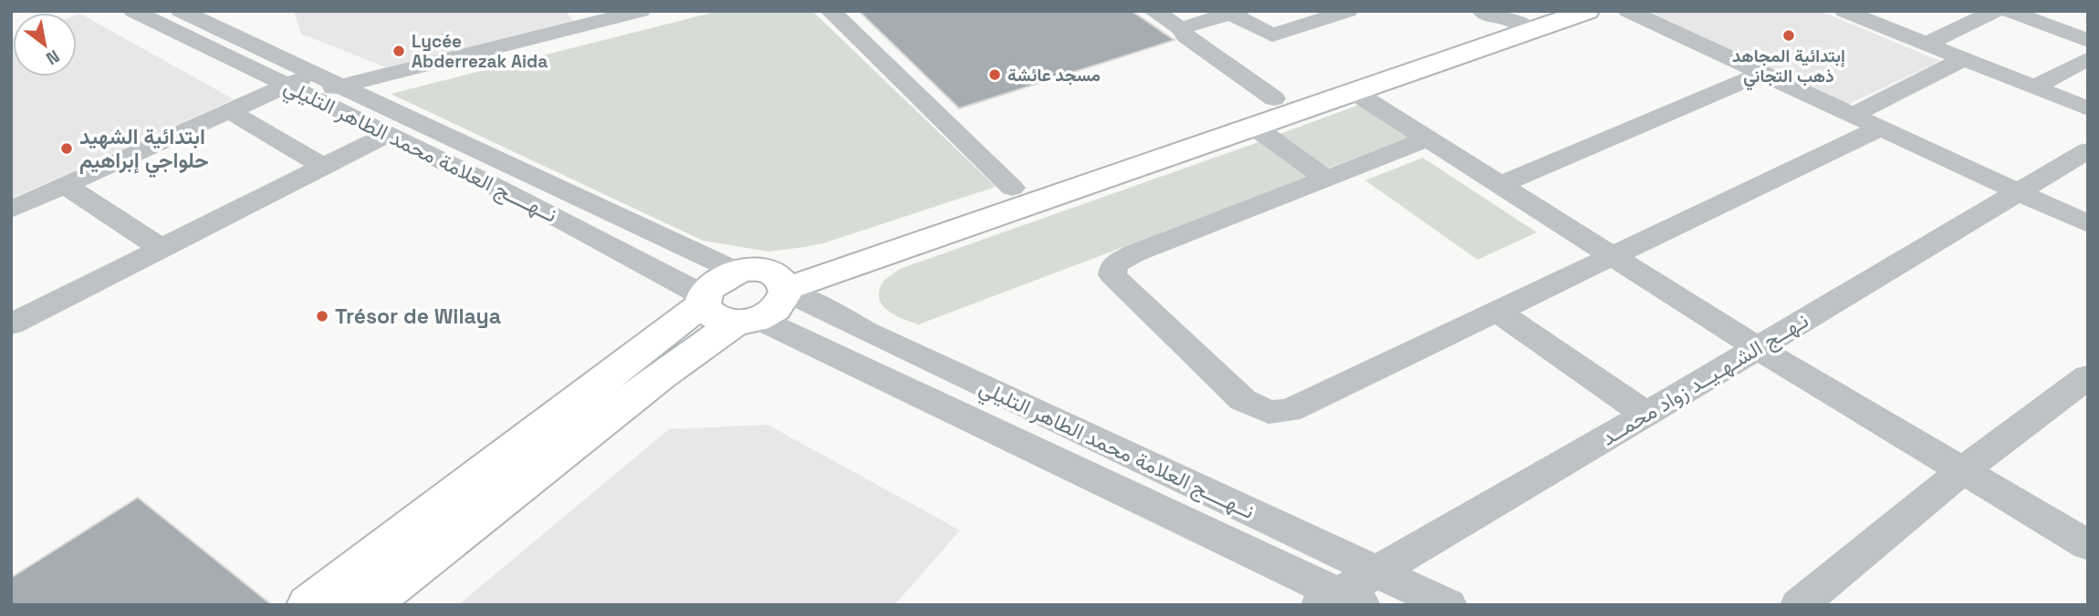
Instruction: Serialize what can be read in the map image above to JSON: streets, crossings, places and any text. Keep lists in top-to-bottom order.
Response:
{
  "streets": {
    "street": ["نــهــــج العلامة محمد الطاهر التليلي", "نـهــج الشـهـيــد زواد محمــد"]
  },
  "crossings": [
    ["نــهــــج العلامة محمد الطاهر التليلي", "نـهــج الشـهـيــد زواد محمــد"]
  ],
  "places": [
    "إبتدائية المجاهد ذهب التجاني",
    "Lycée Abderrezak Aida",
    "مسجد عائشة",
    "ابتدائية الشهيد حلواجي إبراهيم",
    "Trésor de Wilaya"
  ],
  "north": "bottom right"
}
